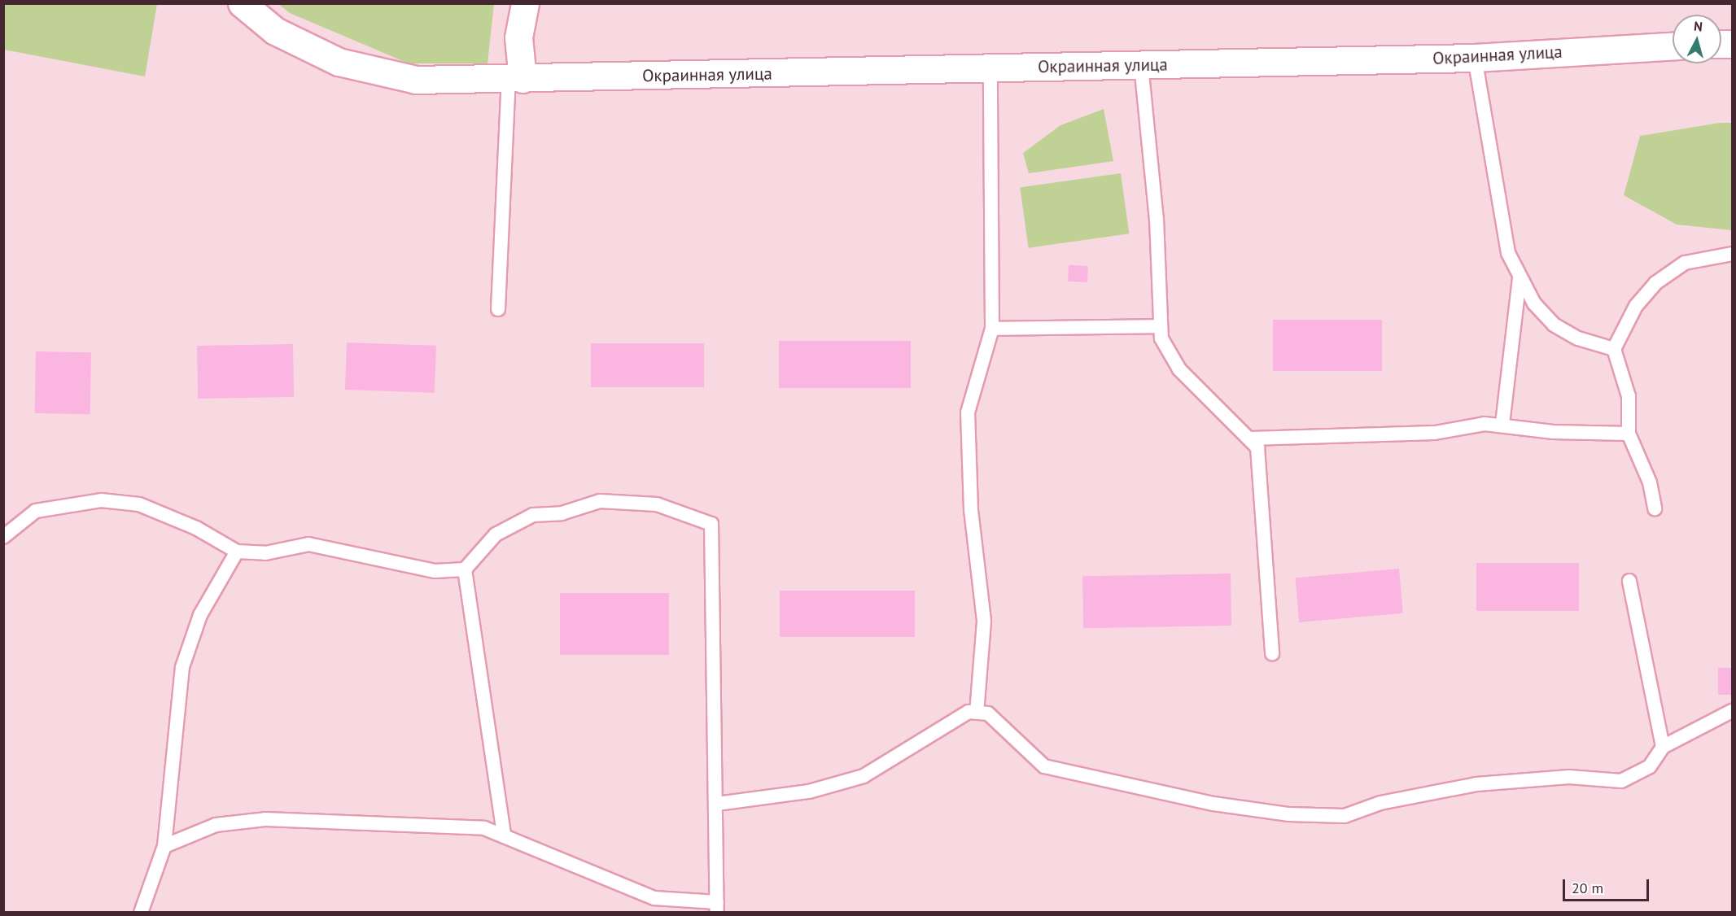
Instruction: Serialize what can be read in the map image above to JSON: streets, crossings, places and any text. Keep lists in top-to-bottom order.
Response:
{
  "streets": {
    "street": ["Окраинная улица"]
  },
  "scale_bar": "20 m",
  "north": "top"
}
